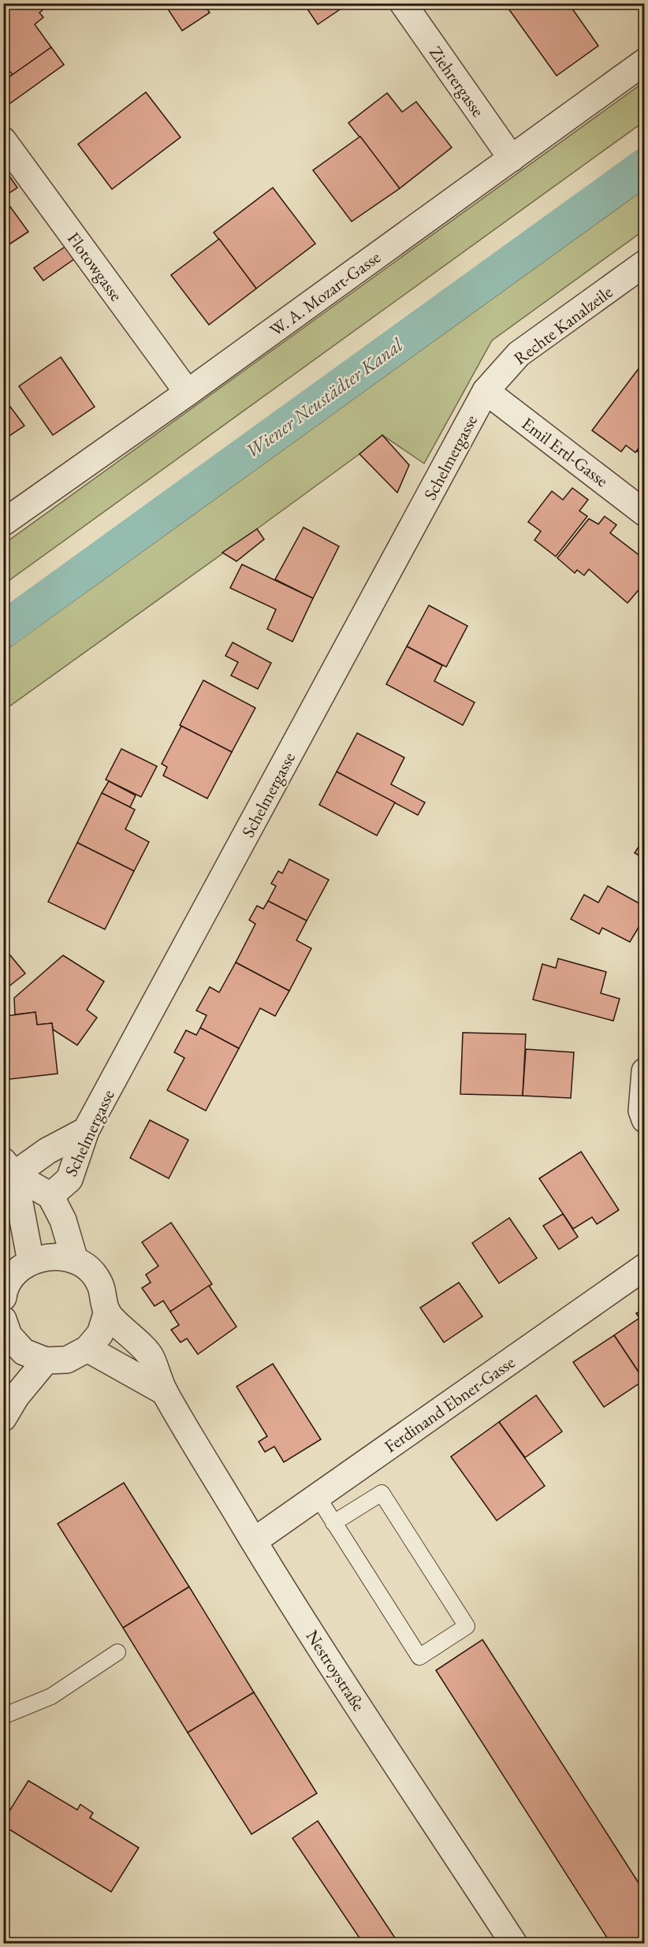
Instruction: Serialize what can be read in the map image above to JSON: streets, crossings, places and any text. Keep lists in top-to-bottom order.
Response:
{
  "streets": {
    "street": [
      "Ziehrergasse",
      "Flotowgasse",
      "W. A. Mozart-Gasse",
      "Rechte Kanalzeile",
      "Emil Ertl-Gasse",
      "Schelmergasse",
      "Ferdinand Ebner-Gasse",
      "Nestroystraße"
    ]
  },
  "crossings": [
    ["Ziehrergasse", "W. A. Mozart-Gasse"],
    ["Flotowgasse", "W. A. Mozart-Gasse"],
    ["Rechte Kanalzeile", "Emil Ertl-Gasse"],
    ["Rechte Kanalzeile", "Schelmergasse"],
    ["Emil Ertl-Gasse", "Schelmergasse"],
    ["Ferdinand Ebner-Gasse", "Nestroystraße"]
  ],
  "water": ["Wiener Neustädter Kanal"]
}
